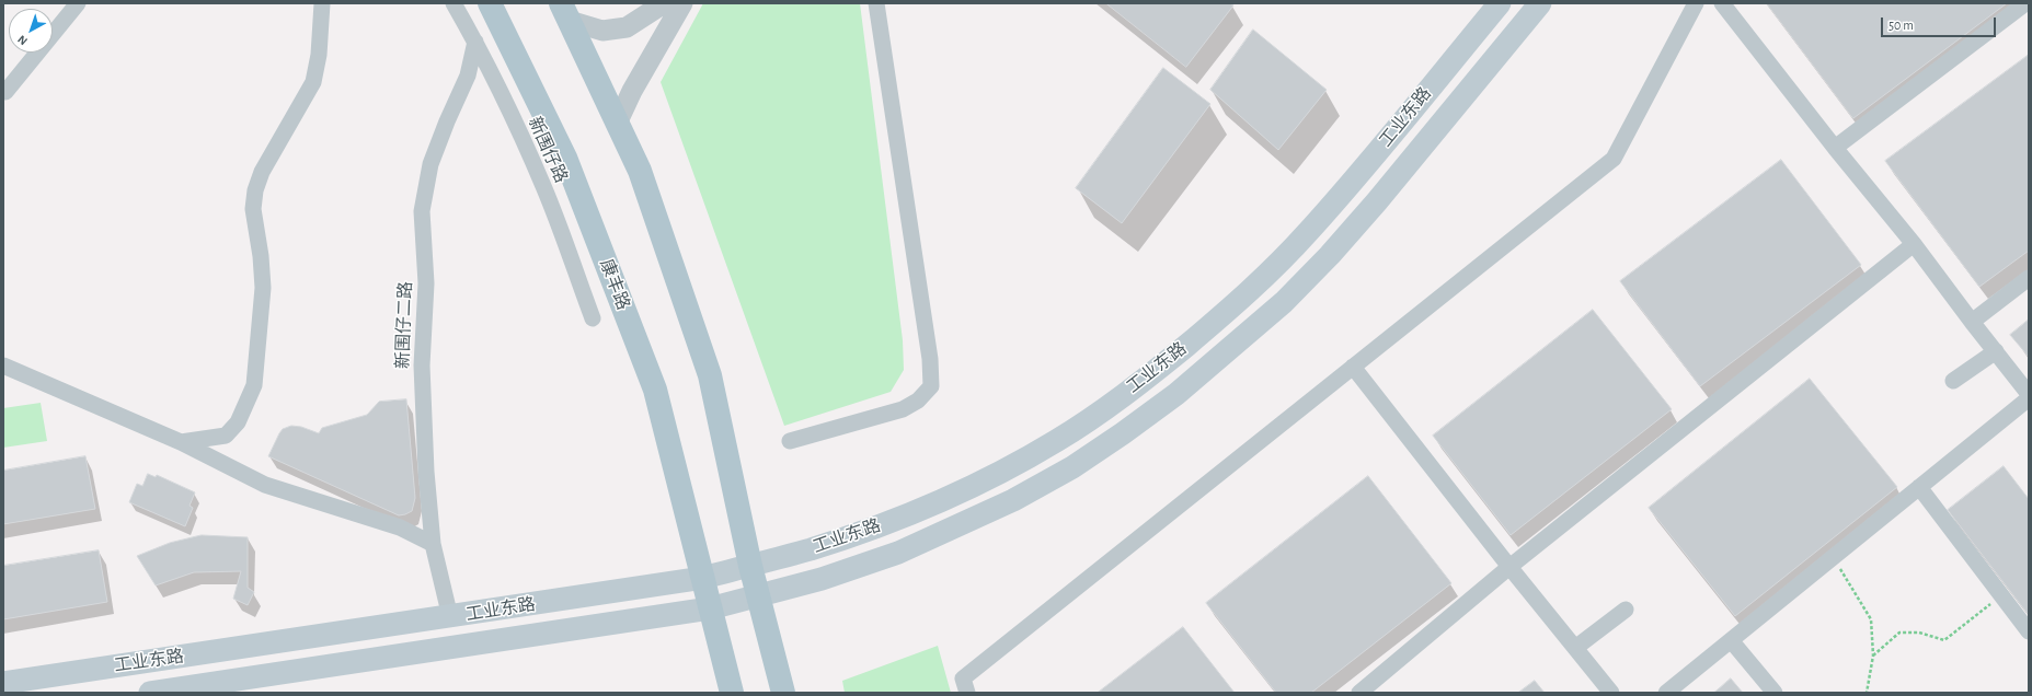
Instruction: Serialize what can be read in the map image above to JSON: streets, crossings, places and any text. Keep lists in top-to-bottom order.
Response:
{
  "streets": {
    "main road": ["工业东路", "康丰路"],
    "street": ["新围仔路", "新围仔二路"]
  },
  "crossings": [
    ["工业东路", "康丰路"],
    ["工业东路", "新围仔二路"],
    ["新围仔路", "新围仔二路"]
  ],
  "scale_bar": "50 m",
  "north": "bottom left"
}
